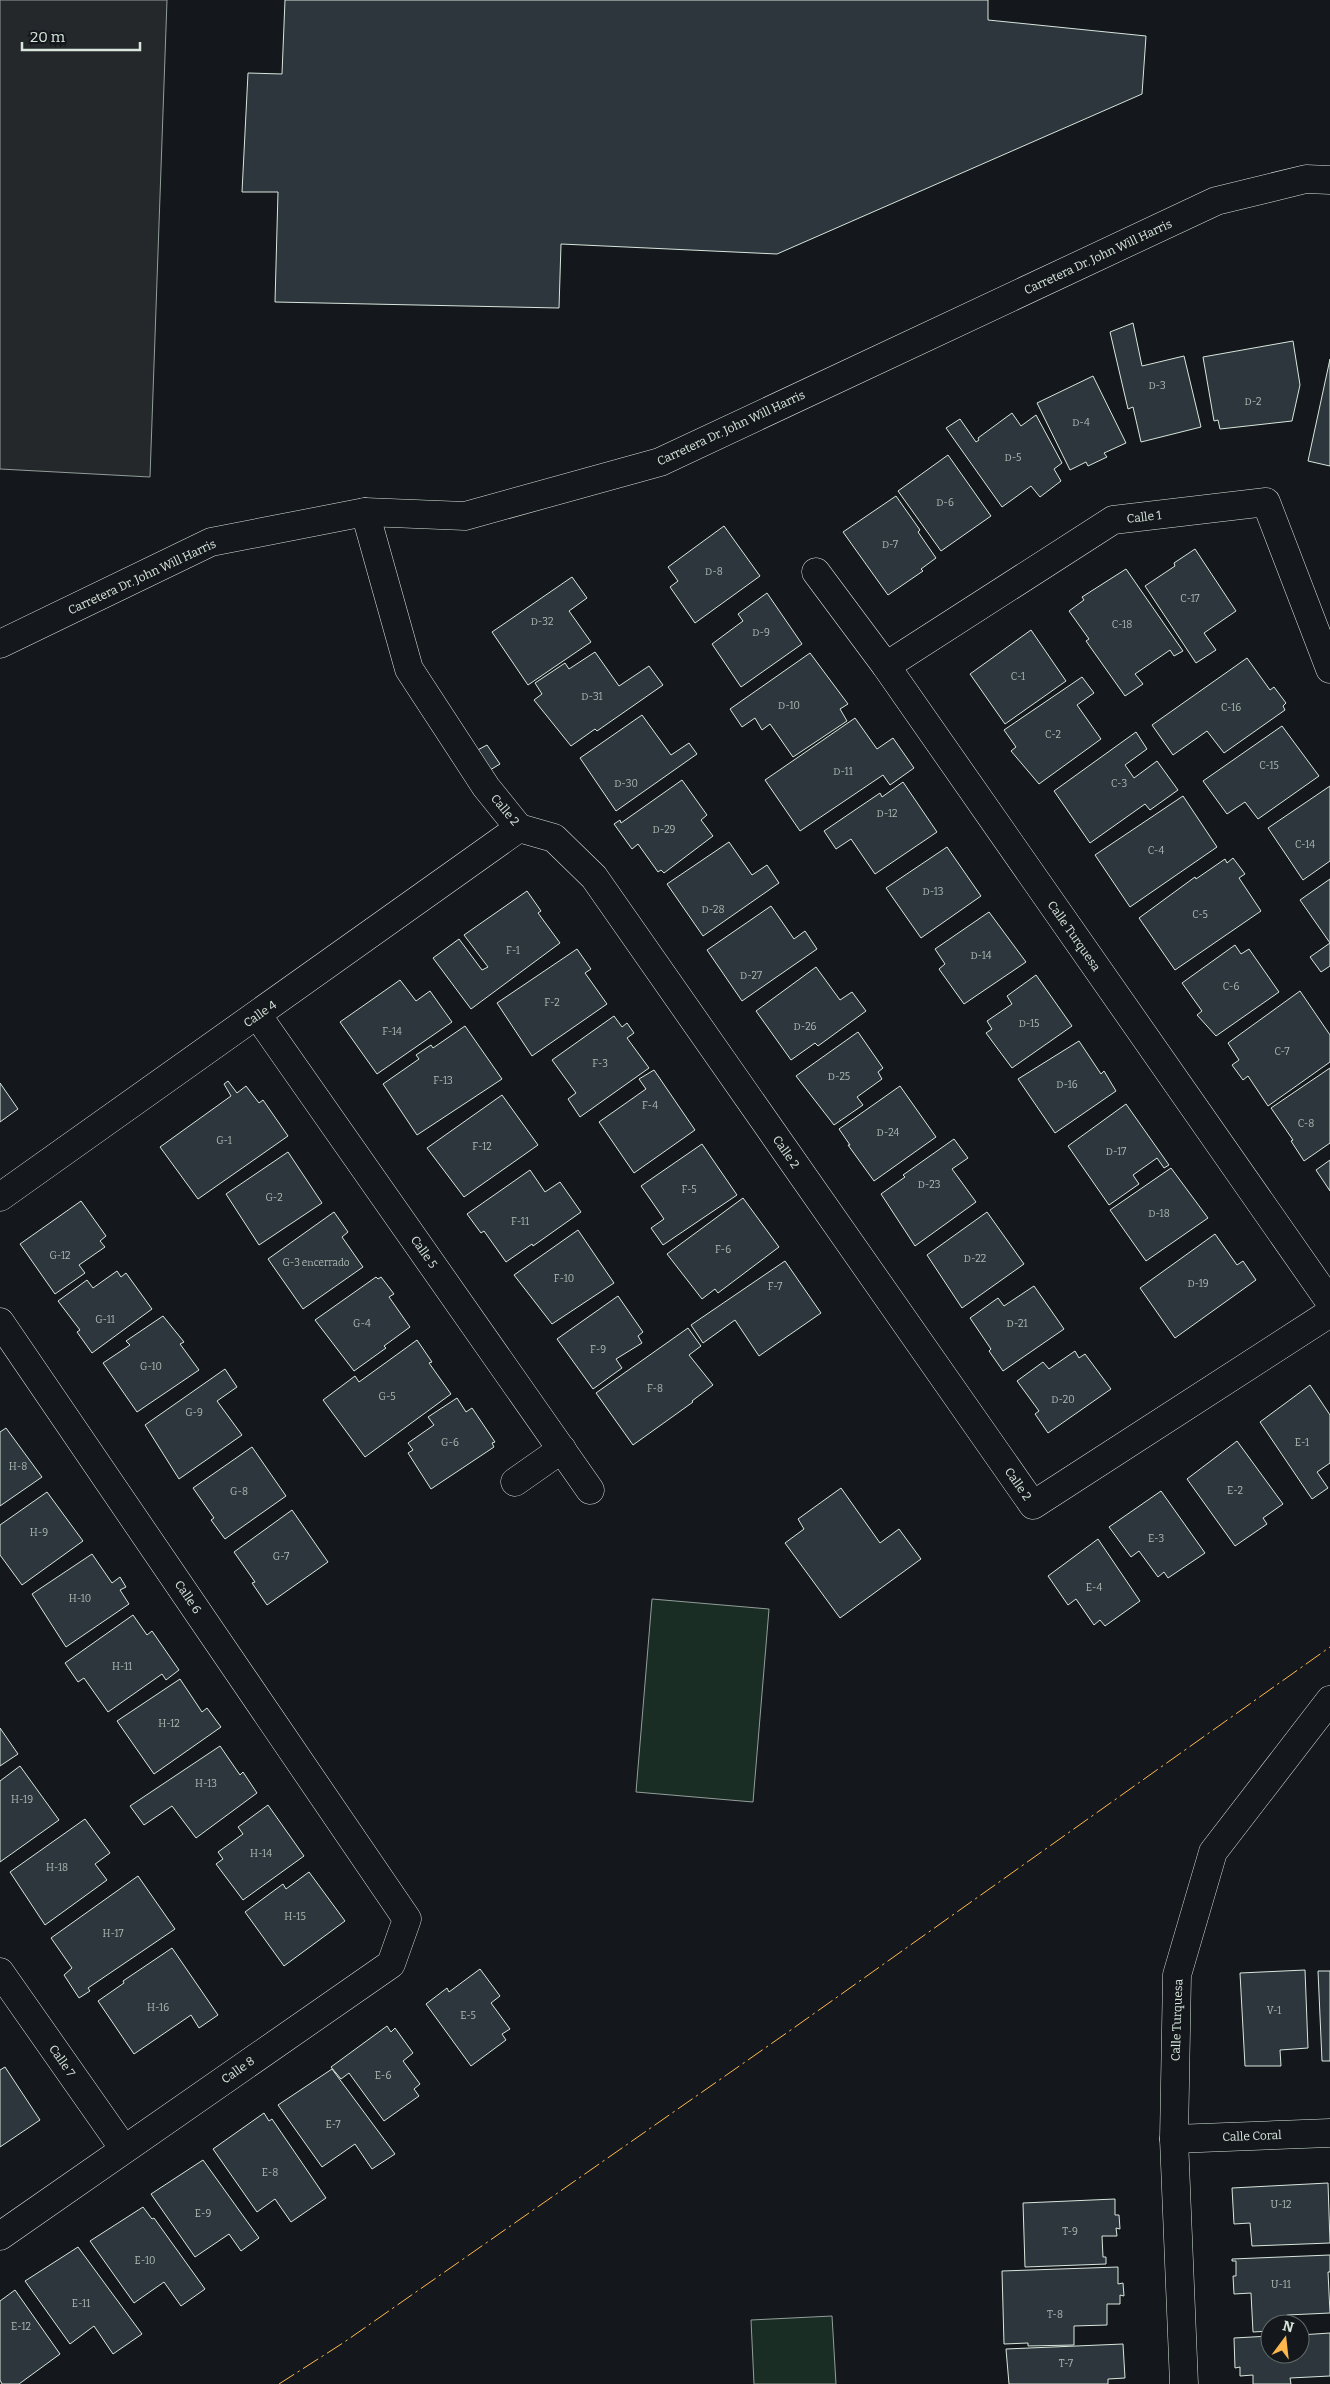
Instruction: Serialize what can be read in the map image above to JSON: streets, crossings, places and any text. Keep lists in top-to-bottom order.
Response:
{
  "streets": {
    "street": [
      "Carretera Dr. John Will Harris",
      "Calle 1",
      "Calle 2",
      "Calle Turquesa",
      "Calle 4",
      "Calle 5",
      "Calle 6",
      "Calle 7",
      "Calle 8",
      "Calle Coral"
    ]
  },
  "crossings": [
    ["Carretera Dr. John Will Harris", "Calle 2"],
    ["Calle 1", "Calle Turquesa"],
    ["Calle 2", "Calle 4"],
    ["Calle Turquesa", "Calle Coral"],
    ["Calle 4", "Calle 5"],
    ["Calle 6", "Calle 8"],
    ["Calle 7", "Calle 8"]
  ],
  "house_numbers": [
    "D-3",
    "D-2",
    "D-4",
    "D-5",
    "D-6",
    "D-7",
    "D-8",
    "C-17",
    "D-32",
    "C-18",
    "D-9",
    "C-1",
    "D-31",
    "D-10",
    "C-16",
    "C-2",
    "C-15",
    "D-11",
    "D-30",
    "C-3",
    "D-12",
    "D-29",
    "C-14",
    "C-4",
    "D-13",
    "D-28",
    "C-5",
    "F-1",
    "D-14",
    "D-27",
    "C-6",
    "F-2",
    "D-15",
    "D-26",
    "F-14",
    "C-7",
    "F-3",
    "D-25",
    "F-13",
    "D-16",
    "F-4",
    "C-8",
    "D-24",
    "G-1",
    "F-12",
    "D-17",
    "D-23",
    "F-5",
    "G-2",
    "D-18",
    "F-11",
    "F-6",
    "G-12",
    "D-22",
    "G-3 encerrado",
    "F-10",
    "D-19",
    "F-7",
    "G-11",
    "G-4",
    "D-21",
    "F-9",
    "G-10",
    "F-8",
    "G-5",
    "D-20",
    "G-9",
    "G-6",
    "E-1",
    "H-8",
    "E-2",
    "G-8",
    "H-9",
    "E-3",
    "G-7",
    "E-4",
    "H-10",
    "H-11",
    "H-12",
    "H-13",
    "H-19",
    "H-14",
    "H-18",
    "H-15",
    "H-17",
    "H-16",
    "V-1",
    "E-5",
    "E-6",
    "E-7",
    "E-8",
    "U-12",
    "E-9",
    "T-9",
    "E-10",
    "U-11",
    "E-11",
    "T-8",
    "E-12",
    "T-7"
  ],
  "scale_bar": "20 m",
  "north": "top"
}
